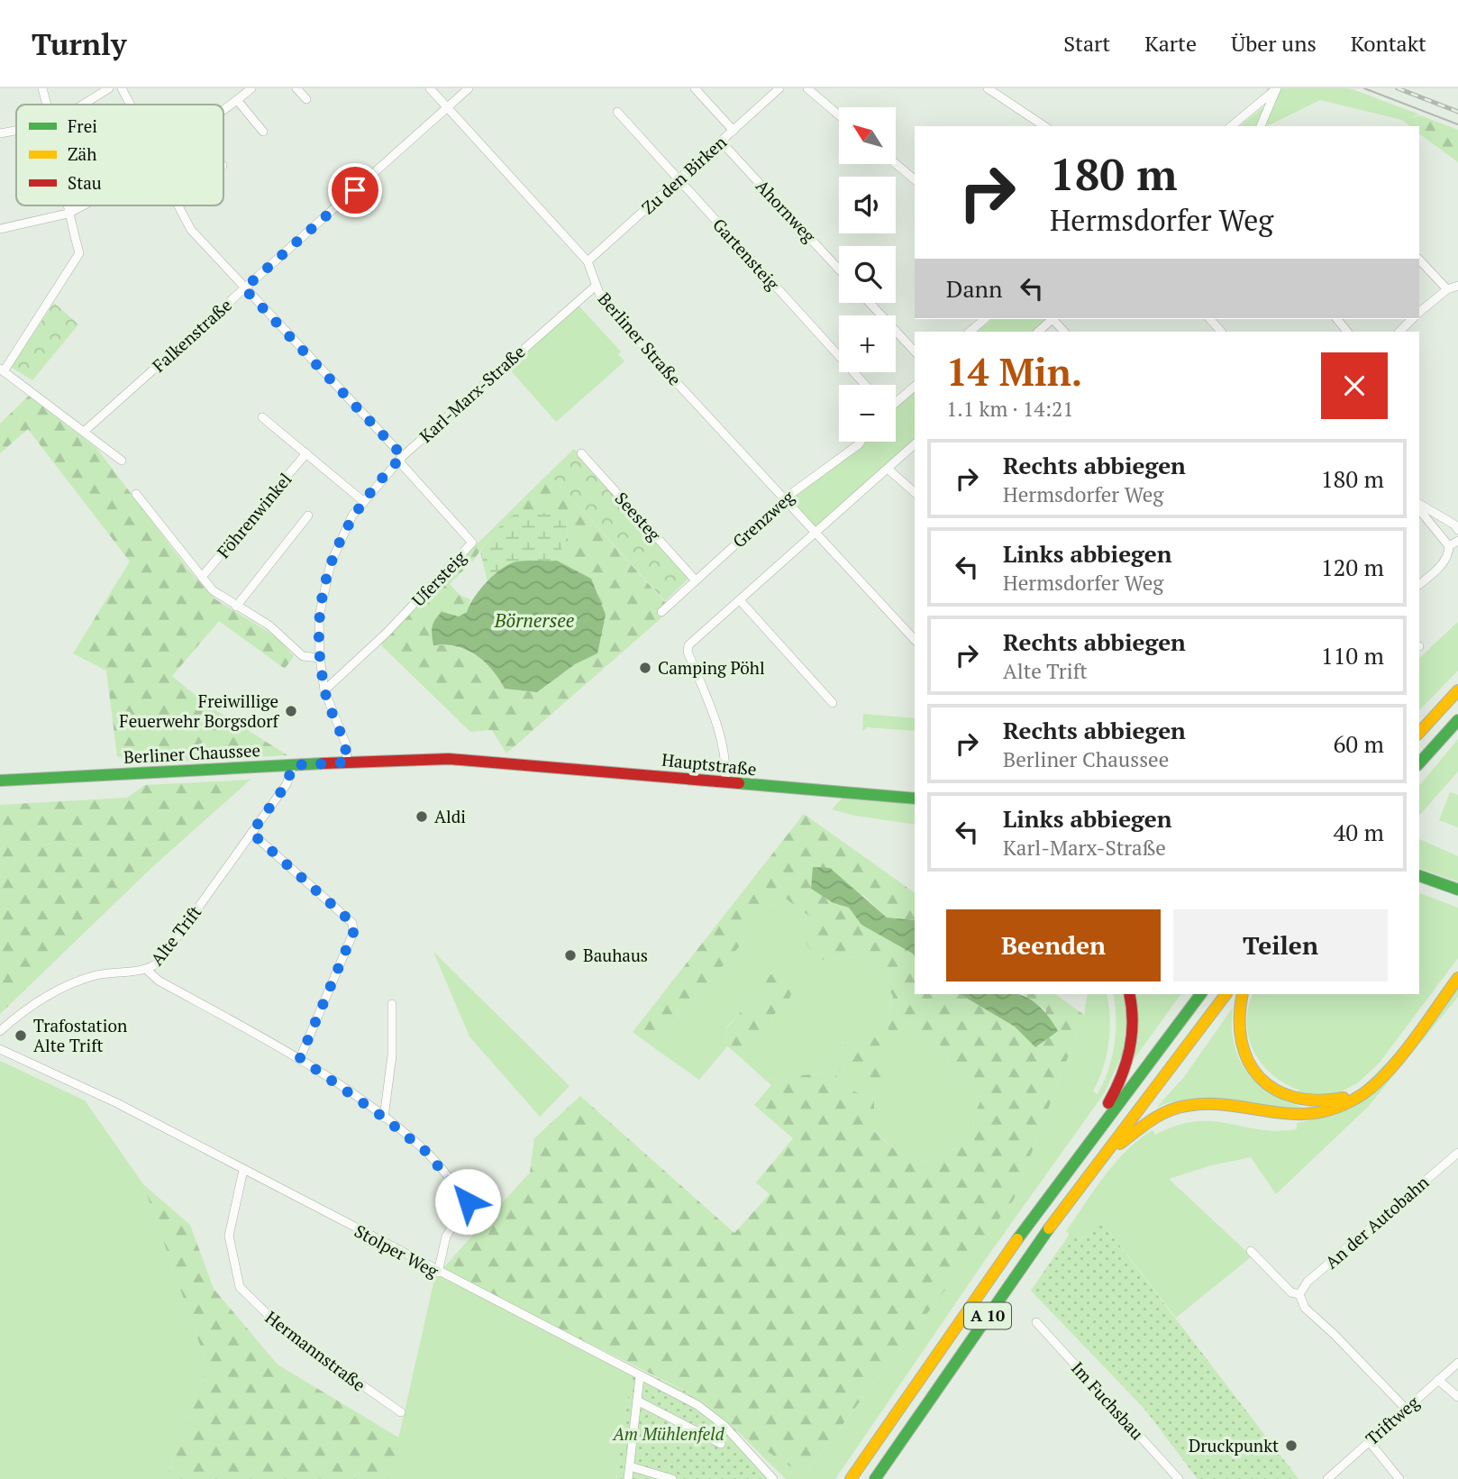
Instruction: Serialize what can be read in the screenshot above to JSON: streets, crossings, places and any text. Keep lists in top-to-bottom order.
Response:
{
  "streets": {
    "main road": ["Berliner Chaussee", "Hauptstraße", "A 10"],
    "street": [
      "Zu den Birken",
      "Ahornweg",
      "Gartensteig",
      "Falkenstraße",
      "Berliner Straße",
      "Karl-Marx-Straße",
      "Föhrenwinkel",
      "Seesteg",
      "Grenzweg",
      "Ufersteig",
      "Alte Trift",
      "An der Autobahn",
      "Stolper Weg",
      "Hermannstraße",
      "Im Fuchsbau",
      "Triftweg"
    ]
  },
  "crossings": [
    ["Zu den Birken", "Ahornweg"],
    ["Zu den Birken", "Gartensteig"],
    ["Zu den Birken", "Berliner Straße"],
    ["Falkenstraße", "Berliner Straße"],
    ["Berliner Straße", "Karl-Marx-Straße"],
    ["Berliner Straße", "Grenzweg"],
    ["Karl-Marx-Straße", "Ufersteig"],
    ["Karl-Marx-Straße", "Berliner Chaussee"],
    ["Seesteg", "Grenzweg"],
    ["Berliner Chaussee", "Hauptstraße"],
    ["Berliner Chaussee", "Alte Trift"],
    ["Stolper Weg", "Hermannstraße"]
  ],
  "water": ["Börnersee"],
  "parks": ["Am Mühlenfeld"],
  "places": [
    "Camping Pöhl",
    "Freiwillige Feuerwehr Borgsdorf",
    "Aldi",
    "Bauhaus",
    "Trafostation Alte Trift",
    "Druckpunkt"
  ],
  "legend": ["Frei", "Zäh", "Stau"],
  "north": "top left",
  "page": {
    "header": "Turnly",
    "nav": [
      "Start",
      "Karte",
      "Über uns",
      "Kontakt"
    ],
    "map_buttons": ["+", "−"],
    "turn": ["180 m", "Hermsdorfer Weg"],
    "then": "Dann",
    "heading": ["14 Min.", "1.1 km · 14:21"],
    "list": [
      {
        "name": "Rechts abbiegen",
        "note": "Hermsdorfer Weg",
        "value": "180 m"
      },
      {
        "name": "Links abbiegen",
        "note": "Hermsdorfer Weg",
        "value": "120 m"
      },
      {
        "name": "Rechts abbiegen",
        "note": "Alte Trift",
        "value": "110 m"
      },
      {
        "name": "Rechts abbiegen",
        "note": "Berliner Chaussee",
        "value": "60 m"
      },
      {
        "name": "Links abbiegen",
        "note": "Karl-Marx-Straße",
        "value": "40 m"
      }
    ],
    "buttons": ["Beenden", "Teilen"]
  }
}
